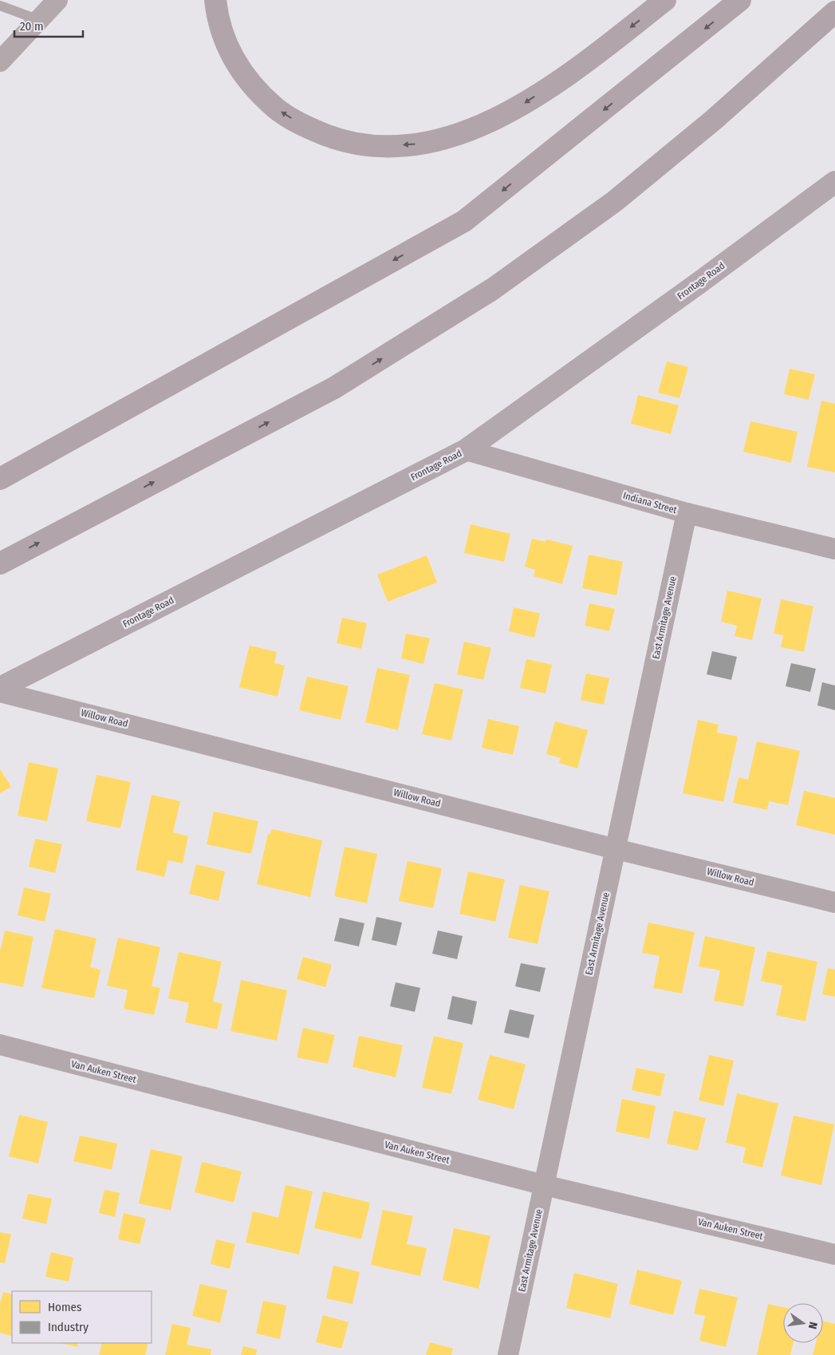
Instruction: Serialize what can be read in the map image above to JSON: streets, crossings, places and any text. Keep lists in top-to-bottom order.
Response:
{
  "streets": {
    "street": [
      "Frontage Road",
      "Indiana Street",
      "East Armitage Avenue",
      "Willow Road",
      "Van Auken Street"
    ]
  },
  "crossings": [
    ["Frontage Road", "Indiana Street"],
    ["Indiana Street", "East Armitage Avenue"],
    ["East Armitage Avenue", "Willow Road"],
    ["East Armitage Avenue", "Van Auken Street"]
  ],
  "legend": ["Homes", "Industry"],
  "scale_bar": "20 m",
  "north": "right"
}
